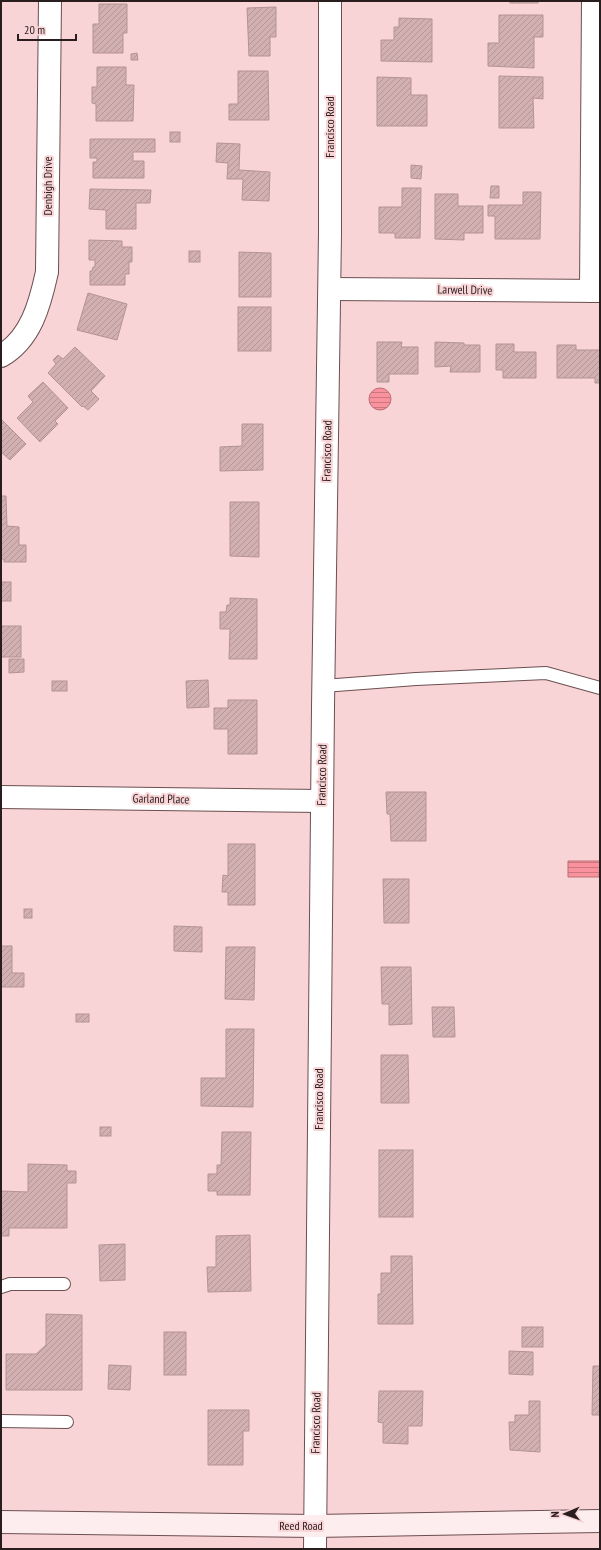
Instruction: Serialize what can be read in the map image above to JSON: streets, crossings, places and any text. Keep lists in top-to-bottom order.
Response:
{
  "streets": {
    "main road": ["Reed Road"],
    "street": [
      "Francisco Road",
      "Denbigh Drive",
      "Larwell Drive",
      "Garland Place"
    ]
  },
  "crossings": [
    ["Francisco Road", "Larwell Drive"],
    ["Francisco Road", "Garland Place"],
    ["Francisco Road", "Reed Road"]
  ],
  "scale_bar": "20 m",
  "north": "left"
}
